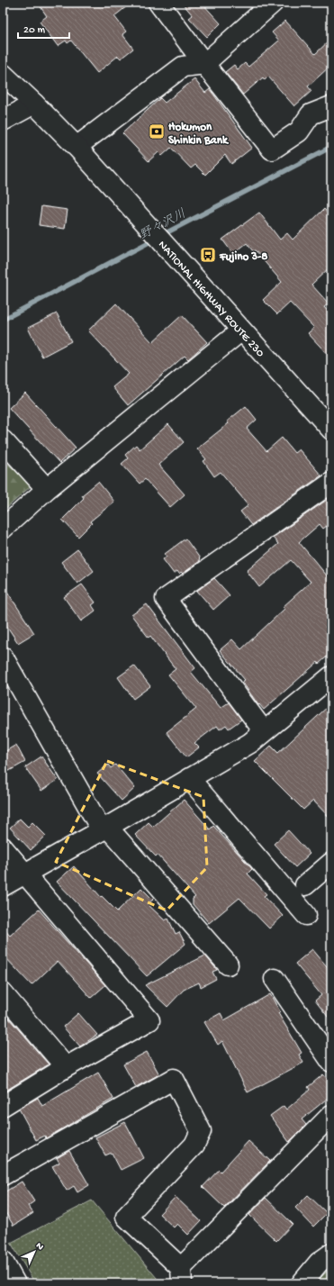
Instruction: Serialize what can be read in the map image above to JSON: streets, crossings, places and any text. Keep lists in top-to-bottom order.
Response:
{
  "streets": {
    "main road": ["NATIONAL HIGHWAY ROUTE 230"]
  },
  "water": ["野々沢川"],
  "places": {
    "bank": ["Hokumon Shinkin Bank"],
    "bus stop": ["Fujino 3-8"]
  },
  "scale_bar": "20 m",
  "north": "top right"
}
